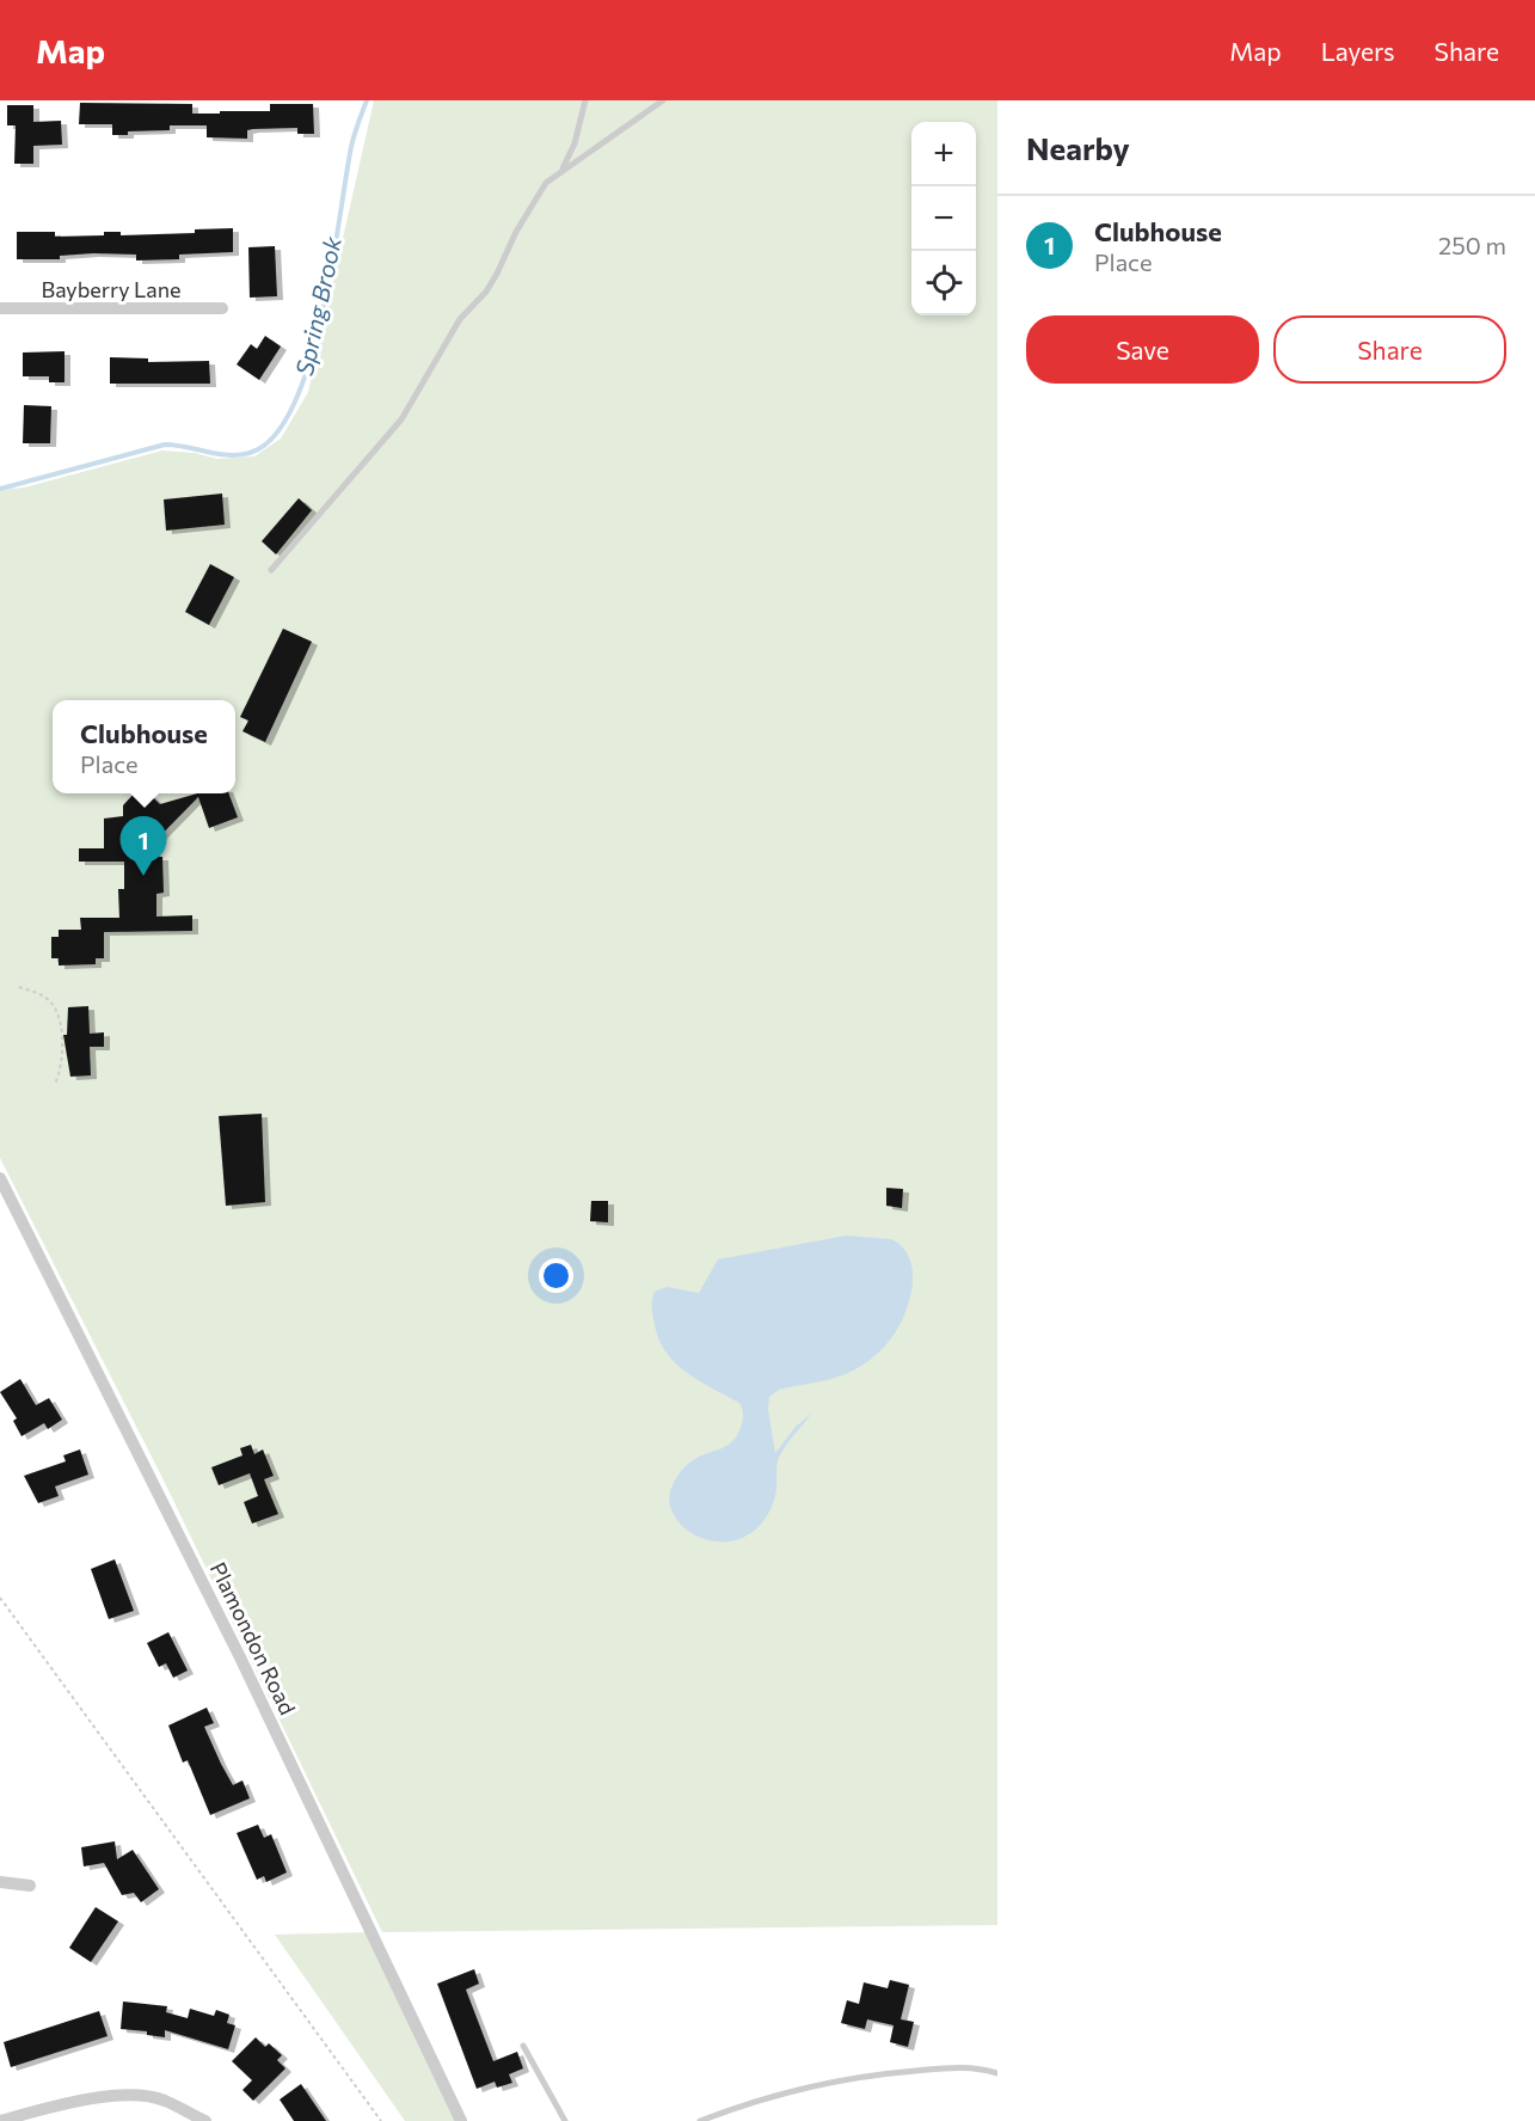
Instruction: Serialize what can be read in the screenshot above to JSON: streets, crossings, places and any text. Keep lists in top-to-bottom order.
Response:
{
  "streets": {
    "street": ["Bayberry Lane", "Plamondon Road"]
  },
  "water": ["Spring Brook"],
  "page": {
    "header": "Map",
    "nav": ["Map", "Layers", "Share"],
    "heading": "Nearby",
    "map_buttons": ["+", "−"],
    "list": [
      {
        "mark": "1",
        "name": "Clubhouse",
        "note": "Place",
        "value": "250 m"
      }
    ],
    "buttons": ["Save", "Share"],
    "popup": ["Clubhouse", "Place"],
    "pins": "1"
  }
}
